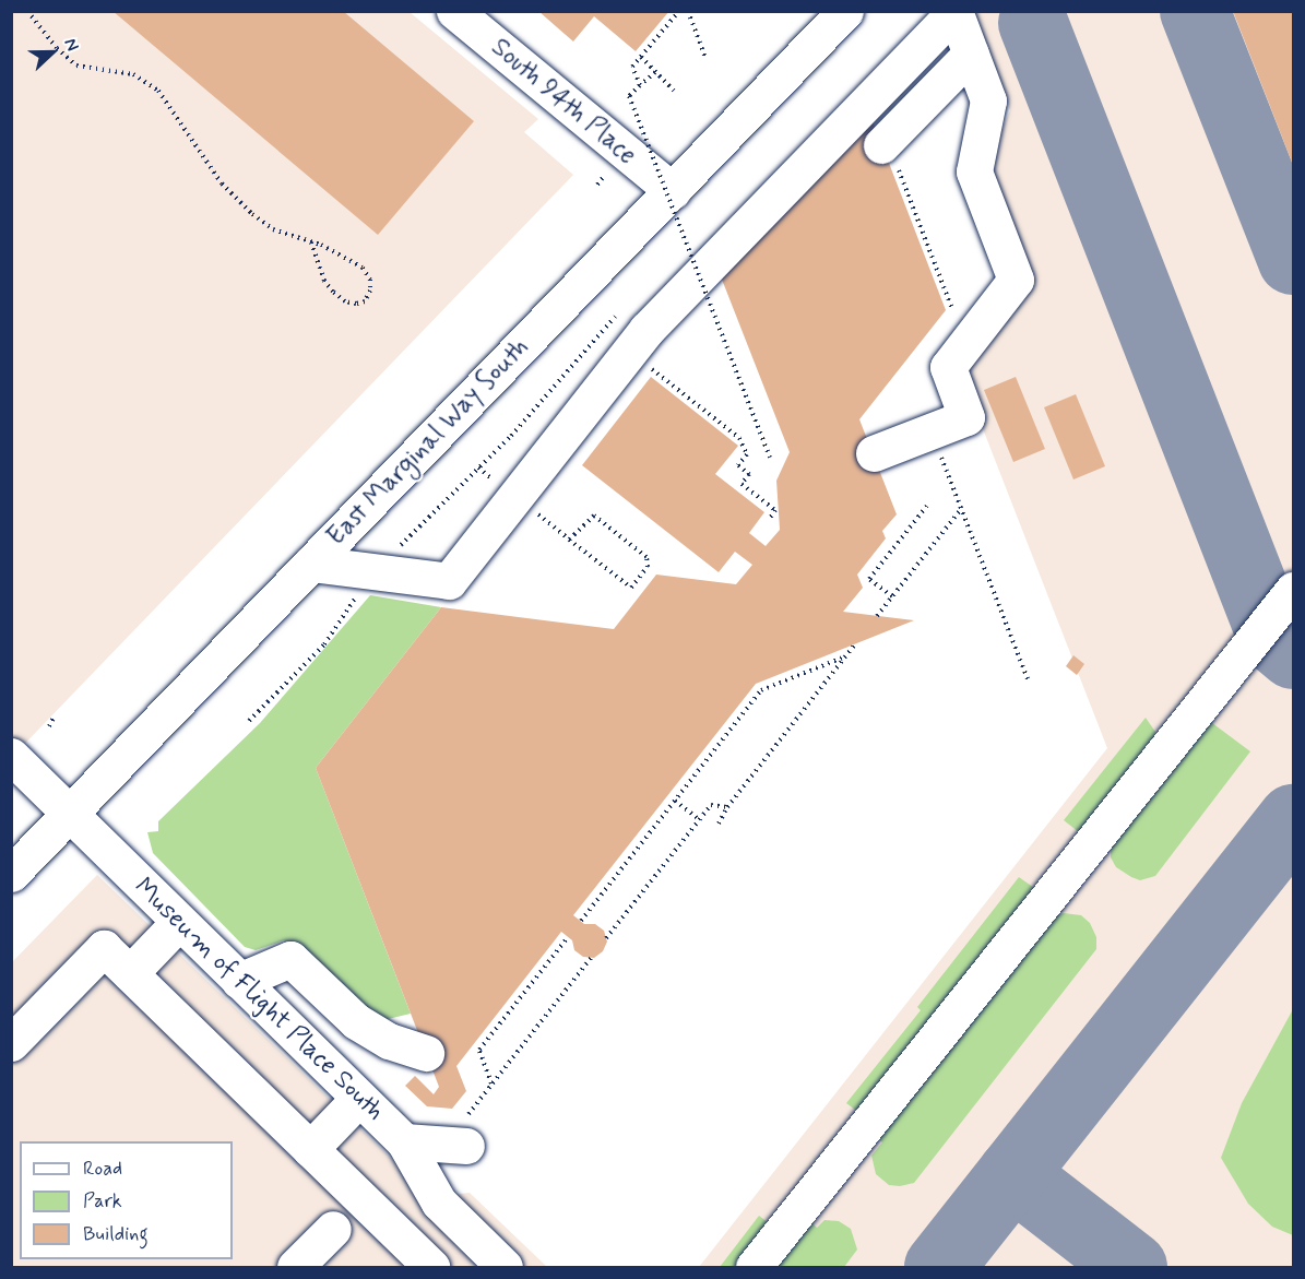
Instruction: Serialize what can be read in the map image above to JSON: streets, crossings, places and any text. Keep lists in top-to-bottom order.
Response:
{
  "streets": {
    "main road": ["South 94th Place", "East Marginal Way South", "Museum of Flight Place South"]
  },
  "crossings": [
    ["South 94th Place", "East Marginal Way South"],
    ["East Marginal Way South", "Museum of Flight Place South"]
  ],
  "legend": ["Road", "Park", "Building"],
  "north": "right"
}
